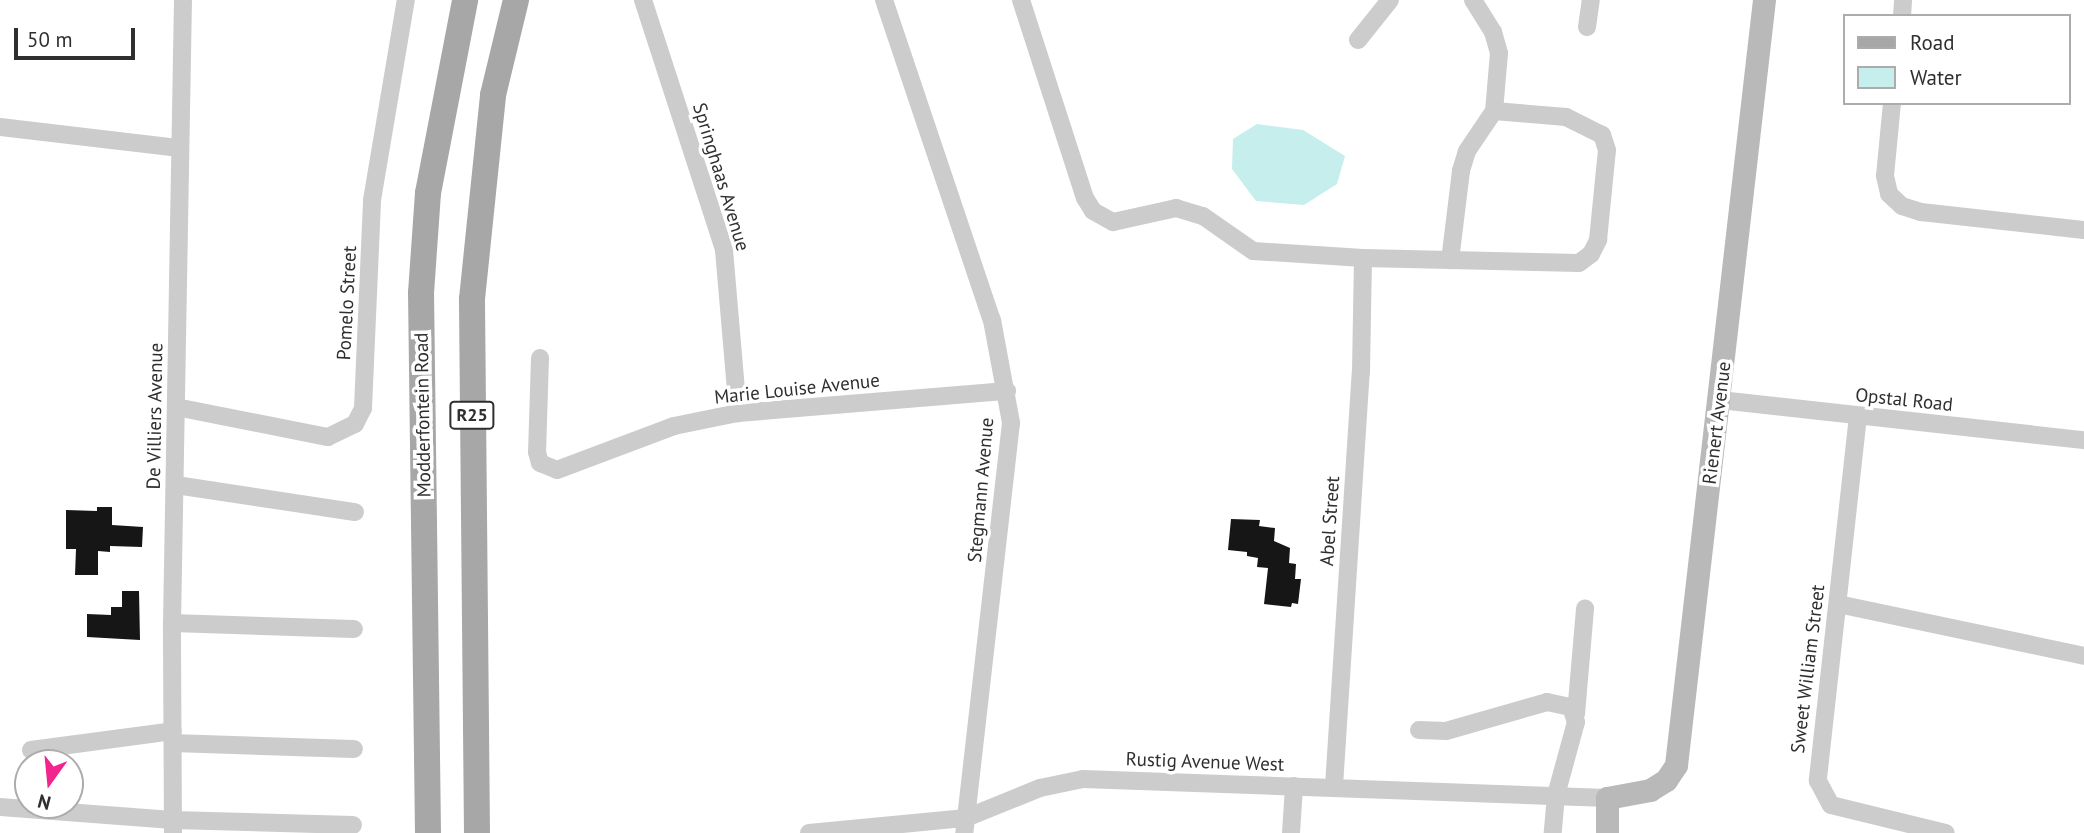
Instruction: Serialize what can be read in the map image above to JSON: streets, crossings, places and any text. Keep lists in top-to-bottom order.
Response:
{
  "streets": {
    "main road": ["Modderfontein Road", "R25"],
    "street": [
      "Springhaas Avenue",
      "Pomelo Street",
      "Marie Louise Avenue",
      "Opstal Road",
      "De Villiers Avenue",
      "Rienert Avenue",
      "Stegmann Avenue",
      "Abel Street",
      "Sweet William Street",
      "Rustig Avenue West"
    ]
  },
  "crossings": [
    ["Springhaas Avenue", "Marie Louise Avenue"],
    ["Pomelo Street", "De Villiers Avenue"],
    ["Marie Louise Avenue", "Stegmann Avenue"],
    ["Opstal Road", "Rienert Avenue"],
    ["Opstal Road", "Sweet William Street"],
    ["Rienert Avenue", "Rustig Avenue West"],
    ["Stegmann Avenue", "Rustig Avenue West"],
    ["Abel Street", "Rustig Avenue West"]
  ],
  "legend": ["Road", "Water"],
  "scale_bar": "50 m",
  "north": "bottom"
}
